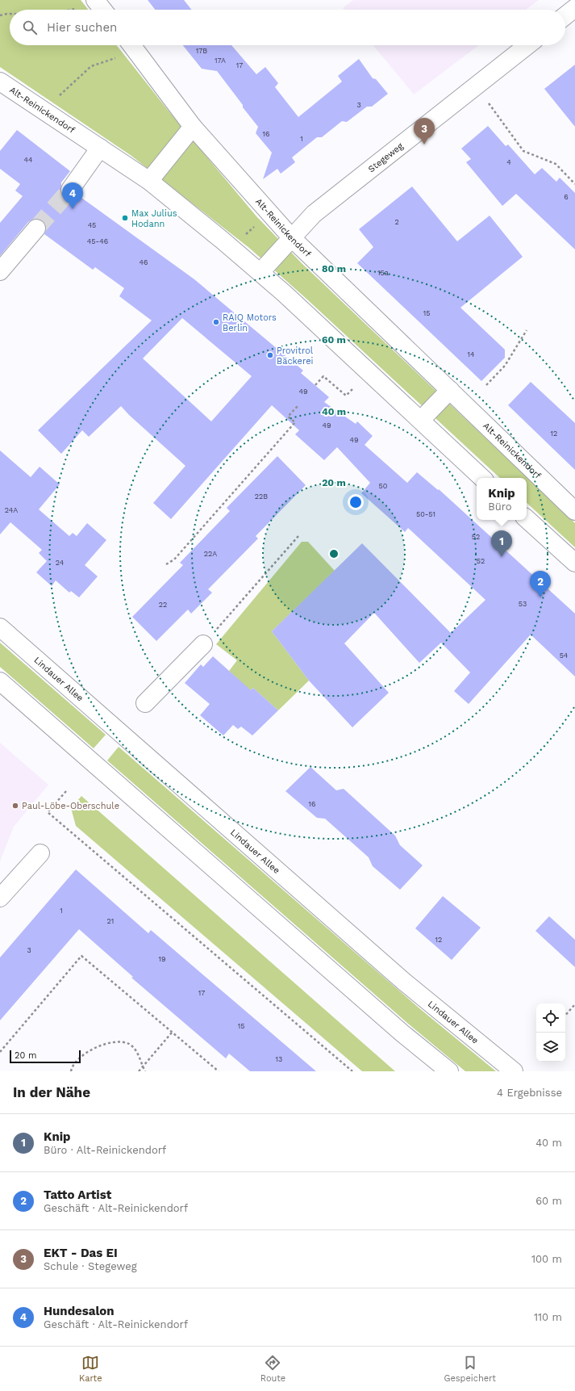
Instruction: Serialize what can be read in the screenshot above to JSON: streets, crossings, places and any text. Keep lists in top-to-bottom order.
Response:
{
  "streets": {
    "street": ["Alt-Reinickendorf", "Stegeweg", "Lindauer Allee"]
  },
  "crossings": [
    ["Alt-Reinickendorf", "Stegeweg"]
  ],
  "places": [
    "Max Julius Hodann",
    "RAIQ Motors Berlin",
    "Provitrol Bäckerei",
    "Paul-Löbe-Oberschule"
  ],
  "house_numbers": [
    "17B",
    "17A",
    "17",
    "3",
    "16",
    "1",
    "44",
    "4",
    "6",
    "2",
    "45",
    "45-46",
    "46",
    "15a",
    "15",
    "14",
    "49",
    "49",
    "12",
    "49",
    "50",
    "22B",
    "24A",
    "50-51",
    "52",
    "22A",
    "52",
    "24",
    "53",
    "22",
    "54",
    "16",
    "1",
    "21",
    "12",
    "3",
    "19",
    "17",
    "15",
    "13"
  ],
  "scale_bar": "20 m",
  "page": {
    "search": "Hier suchen",
    "pins": [
      "3",
      "4",
      "1",
      "2"
    ],
    "popup": ["Knip", "Büro"],
    "scale": "20 m",
    "heading": ["In der Nähe", "4 Ergebnisse"],
    "list": [
      {
        "mark": "1",
        "name": "Knip",
        "note": "Büro · Alt-Reinickendorf",
        "value": "40 m"
      },
      {
        "mark": "2",
        "name": "Tatto Artist",
        "note": "Geschäft · Alt-Reinickendorf",
        "value": "60 m"
      },
      {
        "mark": "3",
        "name": "EKT - Das EI",
        "note": "Schule · Stegeweg",
        "value": "100 m"
      },
      {
        "mark": "4",
        "name": "Hundesalon",
        "note": "Geschäft · Alt-Reinickendorf",
        "value": "110 m"
      }
    ],
    "nav": ["Karte", "Route", "Gespeichert"]
  },
  "rings": [
    "80 m",
    "60 m",
    "40 m",
    "20 m"
  ]
}
